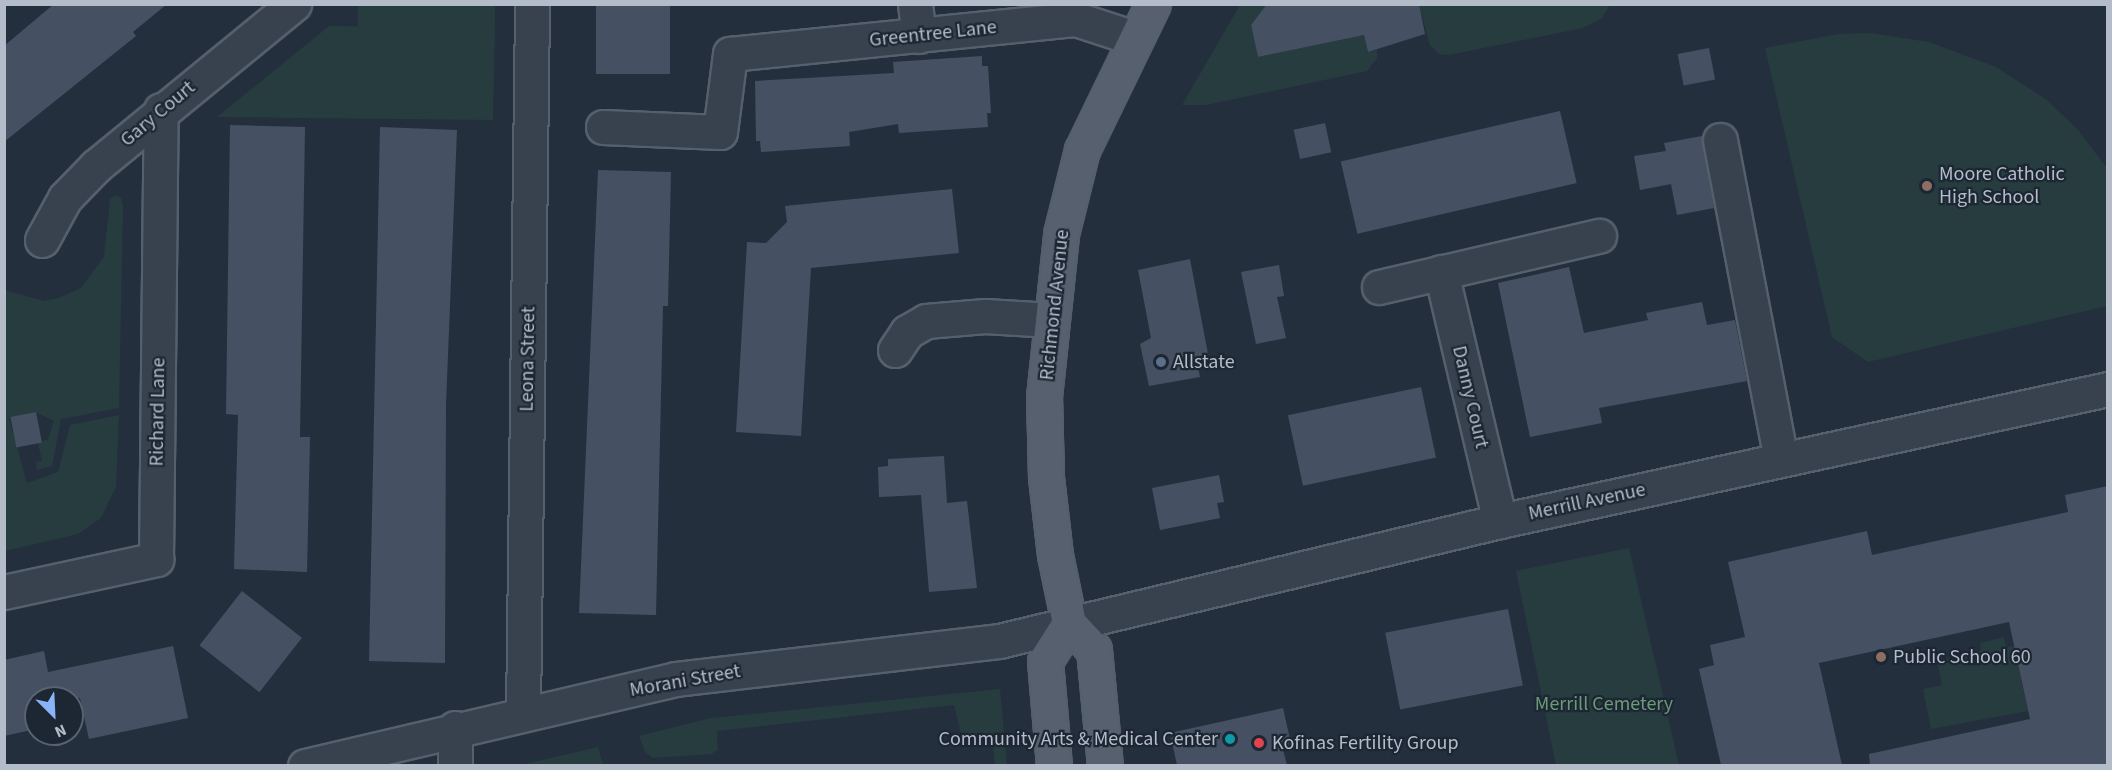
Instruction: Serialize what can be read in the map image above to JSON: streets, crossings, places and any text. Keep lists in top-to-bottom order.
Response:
{
  "streets": {
    "main road": ["Richmond Avenue"],
    "street": [
      "Greentree Lane",
      "Gary Court",
      "Leona Street",
      "Danny Court",
      "Richard Lane",
      "Merrill Avenue",
      "Morani Street"
    ]
  },
  "crossings": [
    ["Greentree Lane", "Richmond Avenue"],
    ["Gary Court", "Richard Lane"],
    ["Richmond Avenue", "Merrill Avenue"],
    ["Richmond Avenue", "Morani Street"],
    ["Leona Street", "Morani Street"],
    ["Danny Court", "Merrill Avenue"],
    ["Merrill Avenue", "Morani Street"]
  ],
  "parks": ["Merrill Cemetery"],
  "places": [
    "Moore Catholic High School",
    "Allstate",
    "Public School 60",
    "Community Arts & Medical Center",
    "Kofinas Fertility Group"
  ],
  "north": "bottom right"
}
